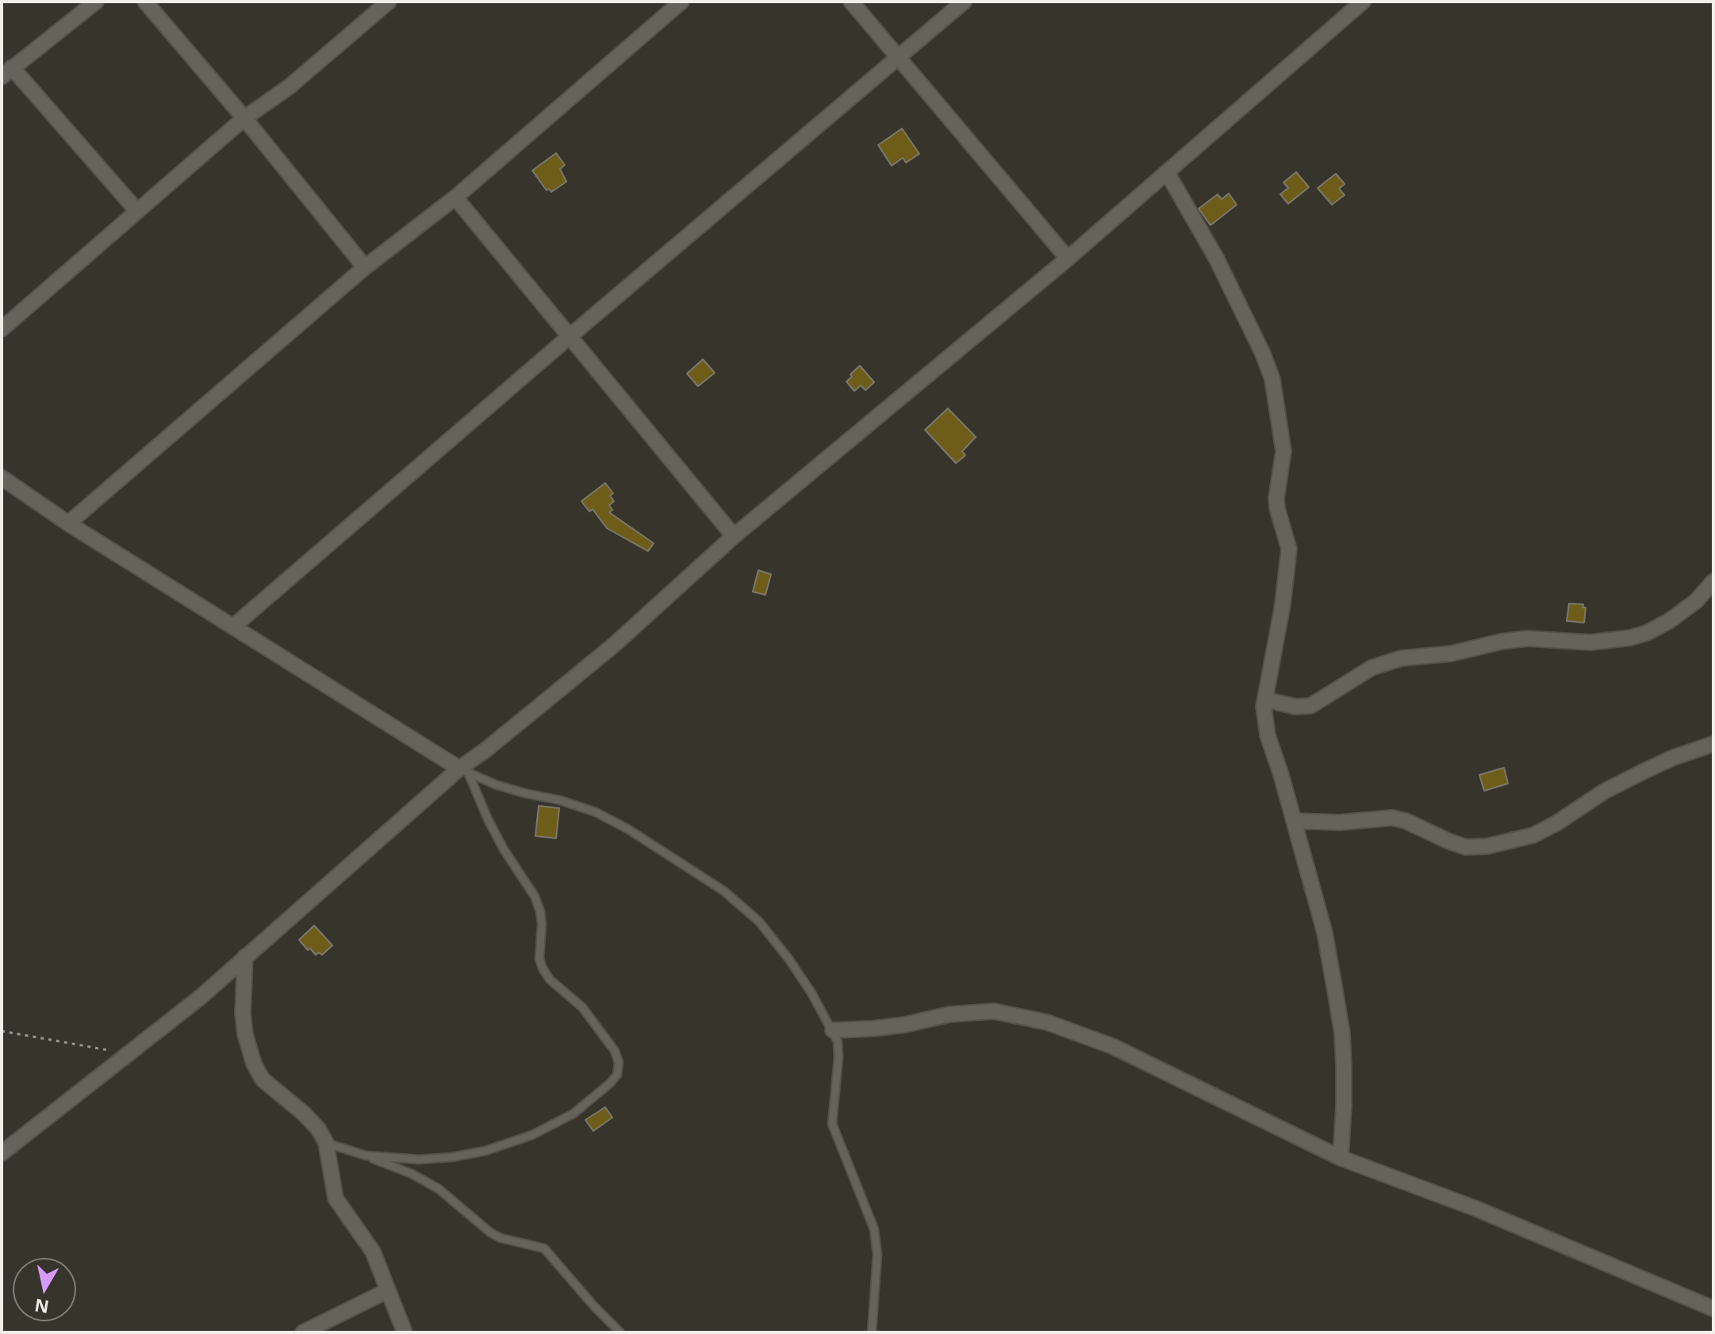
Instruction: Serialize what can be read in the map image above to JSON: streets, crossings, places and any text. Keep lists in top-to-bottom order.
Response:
{
  "north": "bottom"
}
